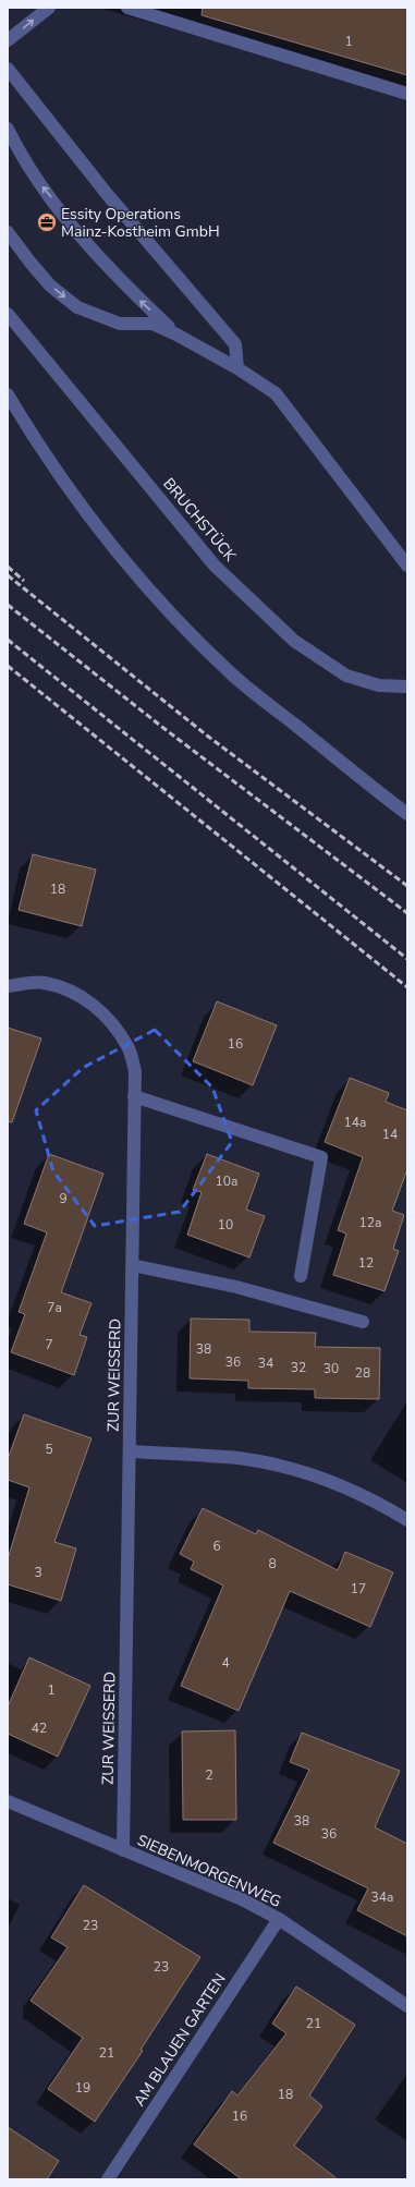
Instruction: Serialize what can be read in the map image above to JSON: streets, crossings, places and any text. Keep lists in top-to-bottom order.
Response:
{
  "streets": {
    "street": [
      "BRUCHSTÜCK",
      "ZUR WEISSERD",
      "SIEBENMORGENWEG",
      "AM BLAUEN GARTEN"
    ]
  },
  "crossings": [
    ["ZUR WEISSERD", "SIEBENMORGENWEG"],
    ["SIEBENMORGENWEG", "AM BLAUEN GARTEN"]
  ],
  "places": {
    "office": ["Essity Operations Mainz-Kostheim GmbH"]
  },
  "house_numbers": [
    "1",
    "18",
    "16",
    "14a",
    "14",
    "10a",
    "9",
    "12a",
    "10",
    "12",
    "7a",
    "7",
    "38",
    "36",
    "34",
    "32",
    "30",
    "28",
    "5",
    "6",
    "8",
    "3",
    "17",
    "4",
    "1",
    "42",
    "2",
    "38",
    "36",
    "34a",
    "23",
    "23",
    "21",
    "21",
    "19",
    "18",
    "16"
  ]
}
